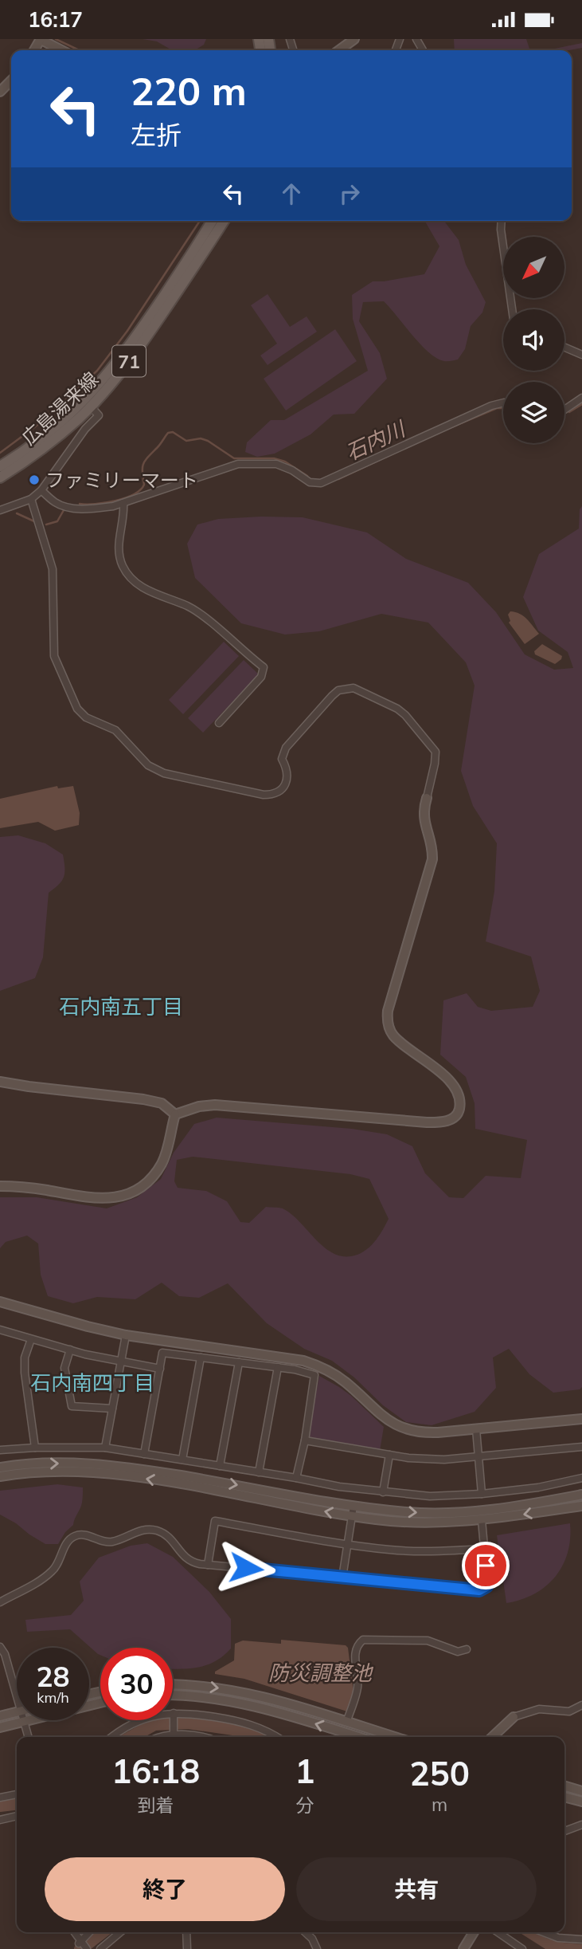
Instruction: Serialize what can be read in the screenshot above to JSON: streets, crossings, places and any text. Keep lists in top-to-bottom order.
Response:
{
  "streets": {
    "main road": ["71", "広島湯来線"]
  },
  "districts": ["石内南五丁目", "石内南四丁目"],
  "water": ["石内川", "防災調整池"],
  "places": ["ファミリーマート"],
  "north": "bottom left",
  "page": {
    "status": "16:17",
    "turn": ["220 m", "左折"],
    "speed": "28 km/h",
    "limit": "30",
    "eta": [
      "16:18",
      "到着",
      "1",
      "分",
      "250",
      "m"
    ],
    "buttons": ["終了", "共有"]
  }
}
